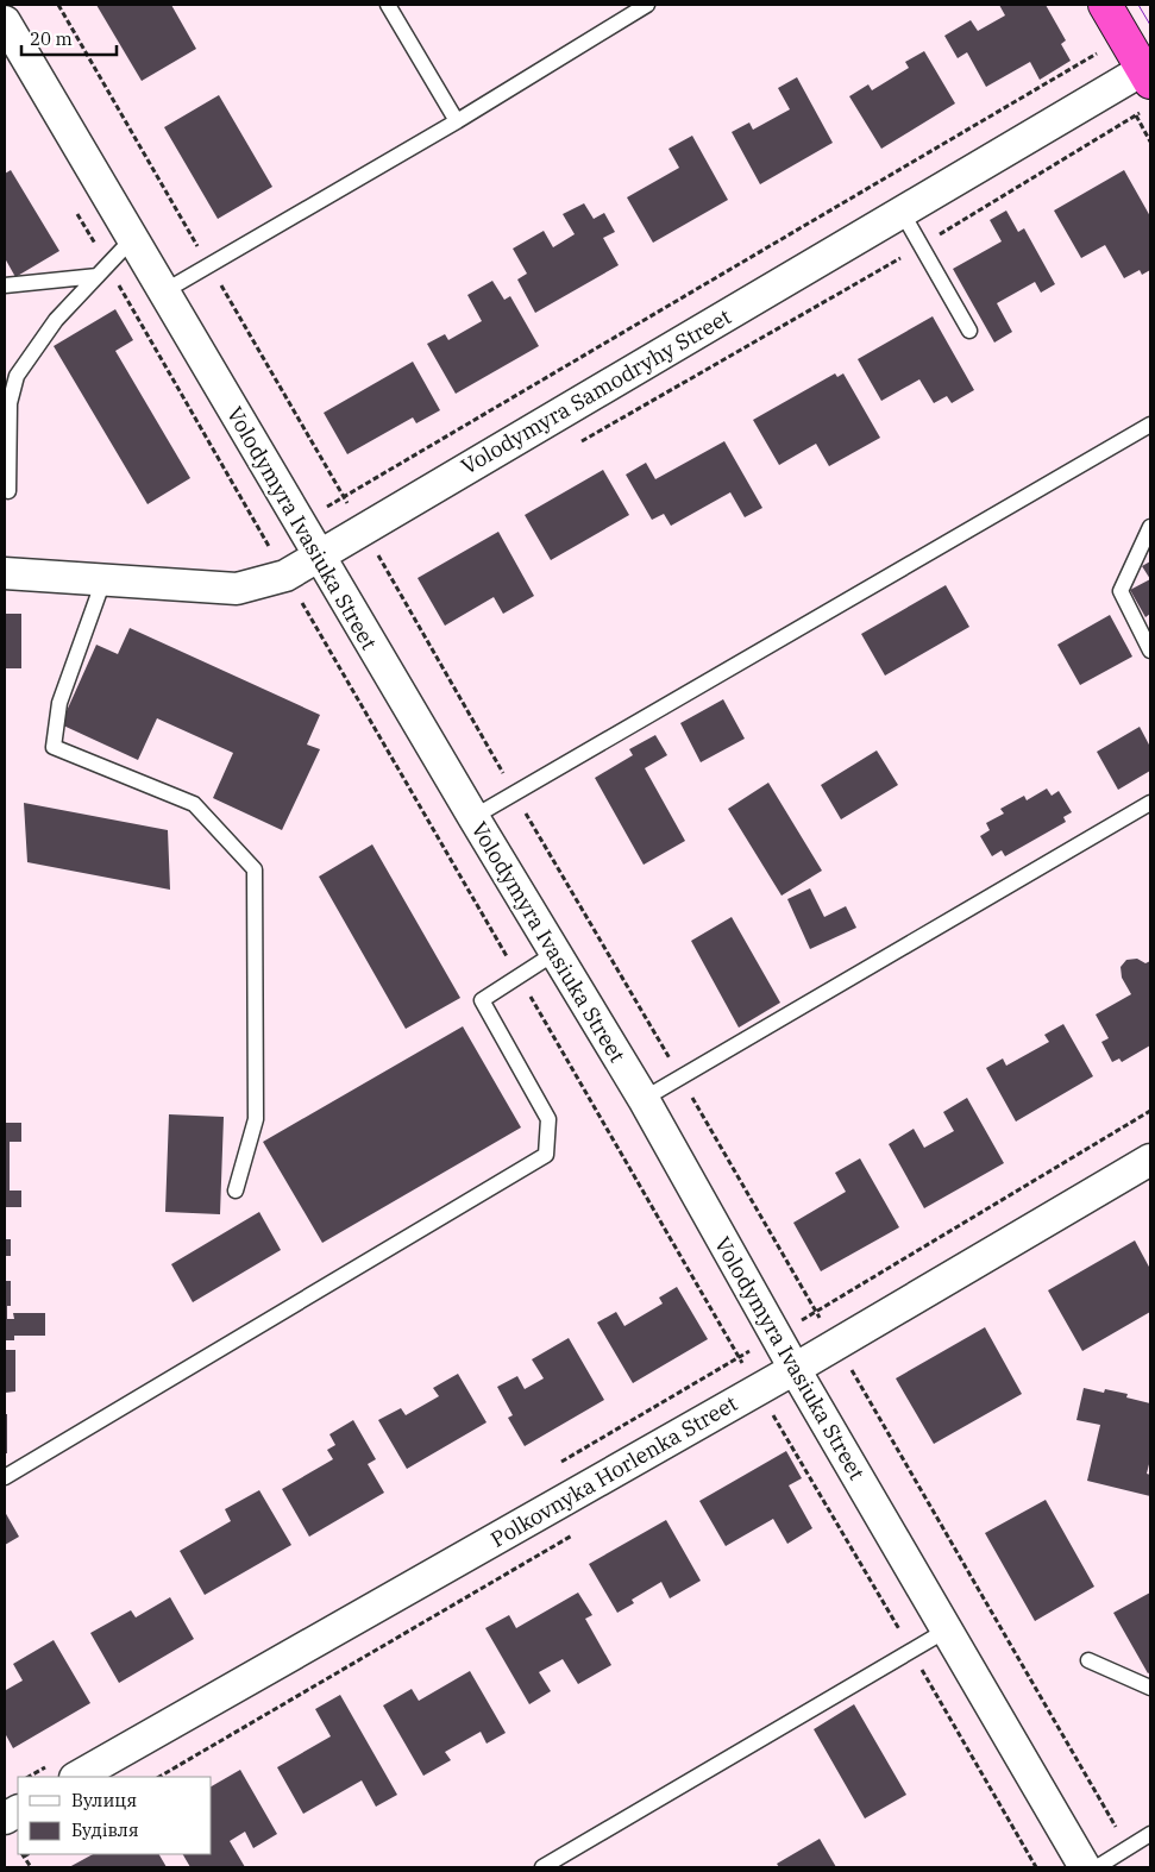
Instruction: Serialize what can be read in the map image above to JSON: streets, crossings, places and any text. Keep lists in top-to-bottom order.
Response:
{
  "streets": {
    "street": ["Volodymyra Samodryhy Street", "Volodymyra Ivasiuka Street", "Polkovnyka Horlenka Street"]
  },
  "crossings": [
    ["Volodymyra Samodryhy Street", "Volodymyra Ivasiuka Street"],
    ["Volodymyra Ivasiuka Street", "Polkovnyka Horlenka Street"]
  ],
  "legend": ["Вулиця", "Будівля"],
  "scale_bar": "20 m"
}
